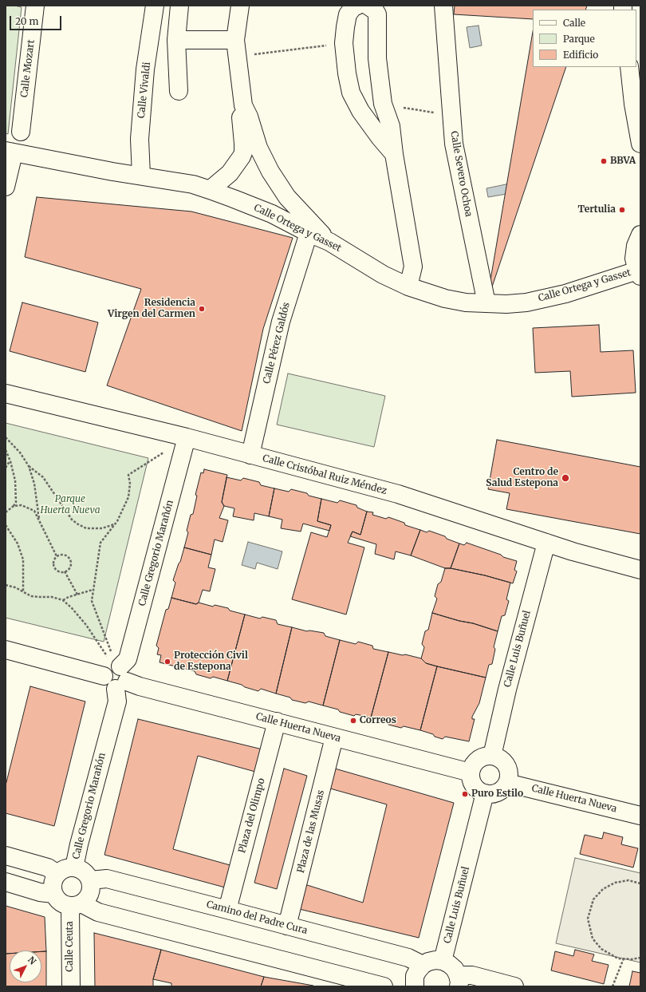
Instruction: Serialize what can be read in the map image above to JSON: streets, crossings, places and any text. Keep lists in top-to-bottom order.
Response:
{
  "streets": {
    "street": [
      "Calle Mozart",
      "Calle Vivaldi",
      "Calle Severo Ochoa",
      "Calle Ortega y Gasset",
      "Calle Pérez Galdós",
      "Calle Cristóbal Ruiz Méndez",
      "Calle Gregorio Marañón",
      "Calle Luis Buñuel",
      "Calle Huerta Nueva",
      "Plaza del Olimpo",
      "Plaza de las Musas",
      "Camino del Padre Cura",
      "Calle Ceuta"
    ]
  },
  "crossings": [
    ["Calle Vivaldi", "Calle Ortega y Gasset"],
    ["Calle Severo Ochoa", "Calle Ortega y Gasset"],
    ["Calle Ortega y Gasset", "Calle Pérez Galdós"],
    ["Calle Pérez Galdós", "Calle Cristóbal Ruiz Méndez"],
    ["Calle Cristóbal Ruiz Méndez", "Calle Gregorio Marañón"],
    ["Calle Cristóbal Ruiz Méndez", "Calle Luis Buñuel"],
    ["Calle Gregorio Marañón", "Calle Huerta Nueva"],
    ["Calle Gregorio Marañón", "Camino del Padre Cura"],
    ["Calle Gregorio Marañón", "Calle Ceuta"],
    ["Calle Luis Buñuel", "Calle Huerta Nueva"],
    ["Calle Huerta Nueva", "Plaza del Olimpo"],
    ["Calle Huerta Nueva", "Plaza de las Musas"],
    ["Plaza del Olimpo", "Camino del Padre Cura"],
    ["Plaza de las Musas", "Camino del Padre Cura"],
    ["Camino del Padre Cura", "Calle Ceuta"]
  ],
  "parks": ["Parque Huerta Nueva"],
  "places": [
    "BBVA",
    "Tertulia",
    "Residencia Virgen del Carmen",
    "Centro de Salud Estepona",
    "Protección Civil de Estepona",
    "Correos",
    "Puro Estilo"
  ],
  "legend": ["Calle", "Parque", "Edificio"],
  "scale_bar": "20 m",
  "north": "top right"
}
